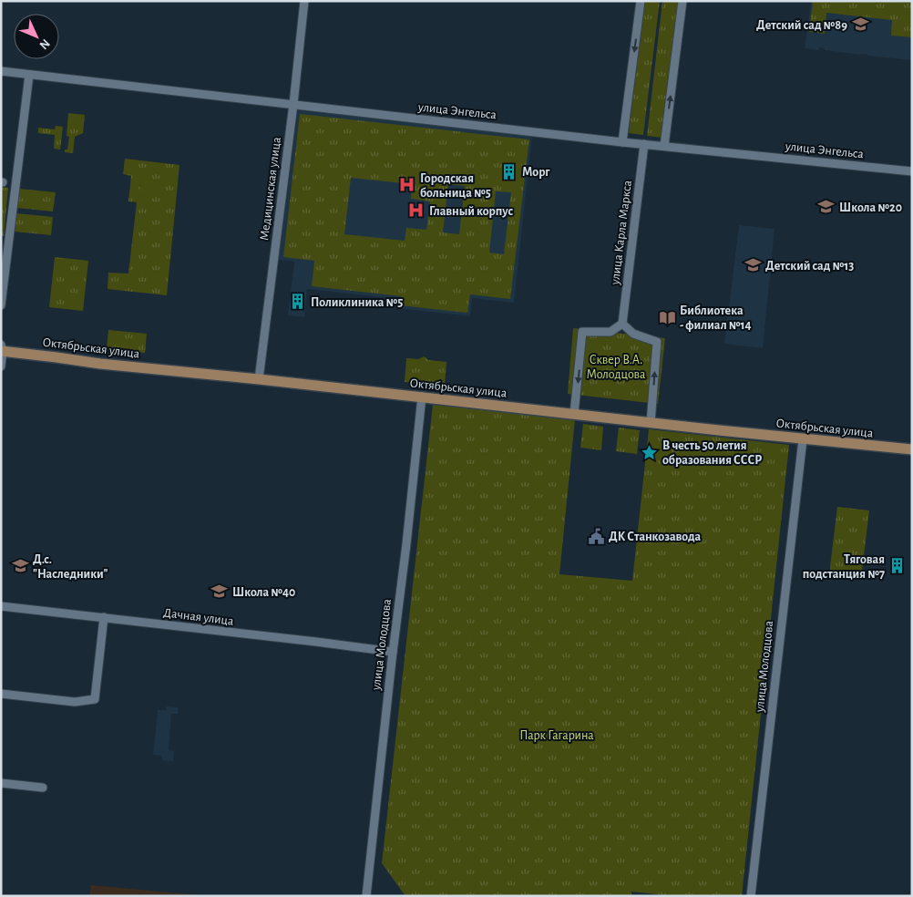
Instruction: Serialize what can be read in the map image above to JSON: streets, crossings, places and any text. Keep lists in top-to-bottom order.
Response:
{
  "streets": {
    "main road": ["Октябрьская улица"],
    "street": [
      "улица Энгельса",
      "Медицинская улица",
      "улица Карла Маркса",
      "Дачная улица",
      "улица Молодцова"
    ]
  },
  "crossings": [
    ["улица Энгельса", "Медицинская улица"],
    ["улица Энгельса", "улица Карла Маркса"],
    ["Медицинская улица", "Октябрьская улица"],
    ["Октябрьская улица", "улица Молодцова"],
    ["Дачная улица", "улица Молодцова"]
  ],
  "parks": ["Сквер В.А. Молодцова", "Парк Гагарина"],
  "places": {
    "school or university": [
      "Детский сад №89",
      "Школа №20",
      "Детский сад №13",
      "Д.с. \"Наследники\"",
      "Школа №40"
    ],
    "building": ["Морг", "Поликлиника №5", "Тяговая подстанция №7"],
    "hospital": ["Городская больница №5", "Главный корпус"],
    "library": ["Библиотека - филиал №14"],
    "place": ["В честь 50 летия образования СССР"],
    "public building": ["ДК Станкозавода"]
  },
  "north": "bottom right"
}
